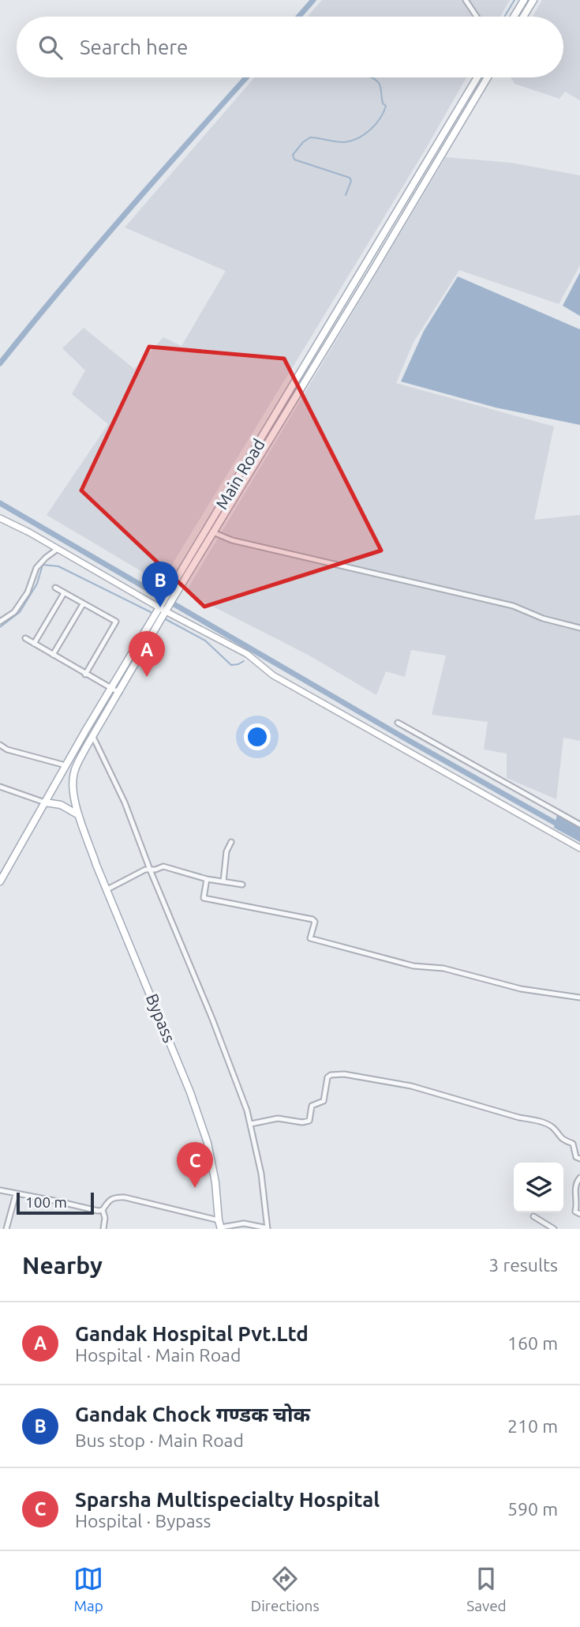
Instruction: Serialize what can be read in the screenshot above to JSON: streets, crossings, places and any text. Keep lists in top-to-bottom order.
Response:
{
  "streets": {
    "main road": ["Main Road", "Bypass"]
  },
  "crossings": [
    ["Main Road", "Bypass"]
  ],
  "scale_bar": "100 m",
  "page": {
    "search": "Search here",
    "pins": ["B", "A", "C"],
    "scale": "100 m",
    "heading": ["Nearby", "3 results"],
    "list": [
      {
        "mark": "A",
        "name": "Gandak Hospital Pvt.Ltd",
        "note": "Hospital · Main Road",
        "value": "160 m"
      },
      {
        "mark": "B",
        "name": "Gandak Chock गण्डक चोक",
        "note": "Bus stop · Main Road",
        "value": "210 m"
      },
      {
        "mark": "C",
        "name": "Sparsha Multispecialty Hospital",
        "note": "Hospital · Bypass",
        "value": "590 m"
      }
    ],
    "nav": ["Map", "Directions", "Saved"]
  }
}
